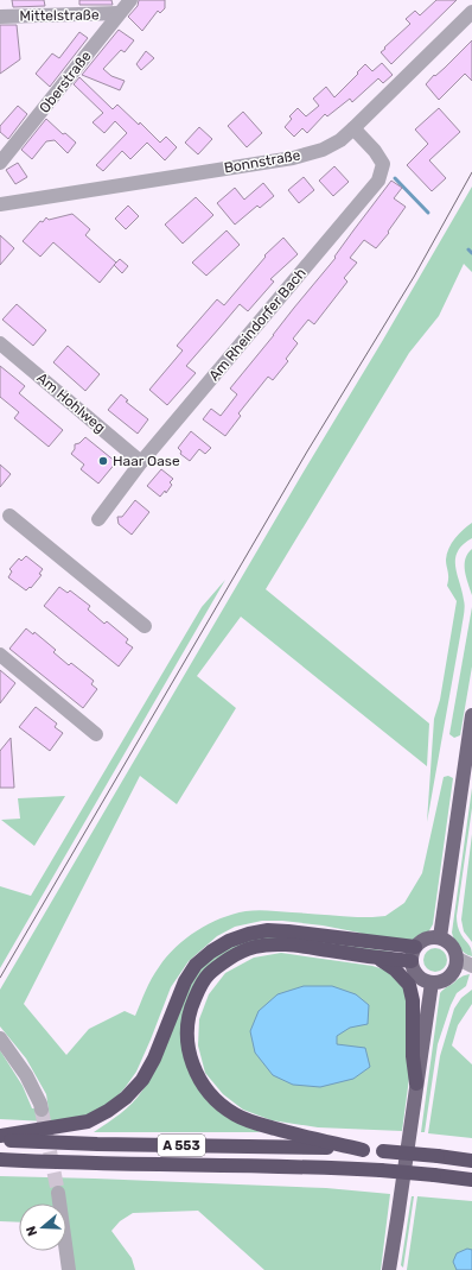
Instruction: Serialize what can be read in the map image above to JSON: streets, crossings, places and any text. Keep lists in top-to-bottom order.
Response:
{
  "streets": {
    "highway": ["A 553"],
    "street": [
      "Mittelstraße",
      "Oberstraße",
      "Bonnstraße",
      "Am Rheindorfer Bach",
      "Am Hohlweg"
    ]
  },
  "crossings": [
    ["Mittelstraße", "Oberstraße"],
    ["Bonnstraße", "Am Rheindorfer Bach"],
    ["Am Rheindorfer Bach", "Am Hohlweg"]
  ],
  "places": ["Haar Oase"],
  "north": "left"
}
